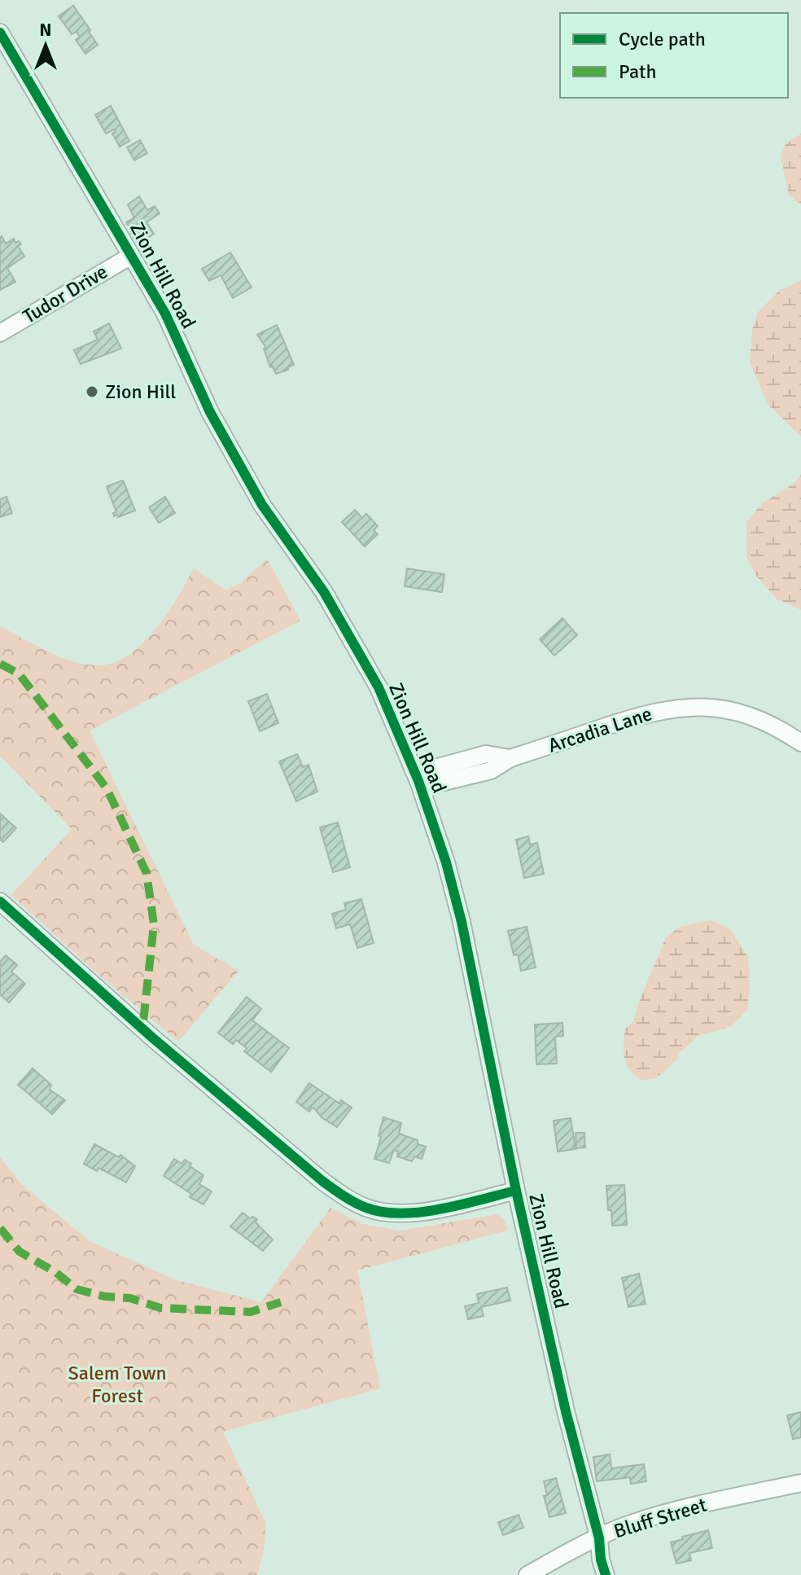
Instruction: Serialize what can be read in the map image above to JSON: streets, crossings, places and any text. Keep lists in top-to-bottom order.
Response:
{
  "streets": {
    "street": [
      "Zion Hill Road",
      "Tudor Drive",
      "Arcadia Lane",
      "Bluff Street"
    ]
  },
  "crossings": [
    ["Zion Hill Road", "Tudor Drive"],
    ["Zion Hill Road", "Arcadia Lane"],
    ["Zion Hill Road", "Bluff Street"]
  ],
  "parks": ["Salem Town Forest"],
  "places": ["Zion Hill"],
  "legend": ["Cycle path", "Path"],
  "north": "top"
}
